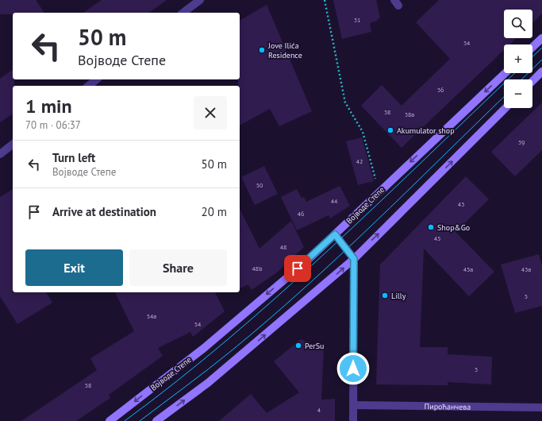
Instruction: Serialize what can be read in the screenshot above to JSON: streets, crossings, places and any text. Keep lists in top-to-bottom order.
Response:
{
  "streets": {
    "main road": ["Војводе Степе"],
    "street": ["Пироћанчева"]
  },
  "places": [
    "Jove Ilića Residence",
    "Akumulator shop",
    "Shop&Go",
    "Lilly",
    "PerSu"
  ],
  "house_numbers": [
    "31",
    "34",
    "36",
    "38",
    "38a",
    "39",
    "42",
    "50",
    "44",
    "43",
    "46",
    "45",
    "48",
    "48b",
    "45a",
    "43a",
    "5",
    "54a",
    "54",
    "3",
    "58",
    "4"
  ],
  "page": {
    "map_buttons": ["+", "−"],
    "turn": ["50 m", "Војводе Степе"],
    "heading": ["1 min", "70 m · 06:37"],
    "list": [
      {
        "name": "Turn left",
        "note": "Војводе Степе",
        "value": "50 m"
      },
      {
        "name": "Arrive at destination",
        "value": "20 m"
      }
    ],
    "buttons": ["Exit", "Share"]
  }
}
